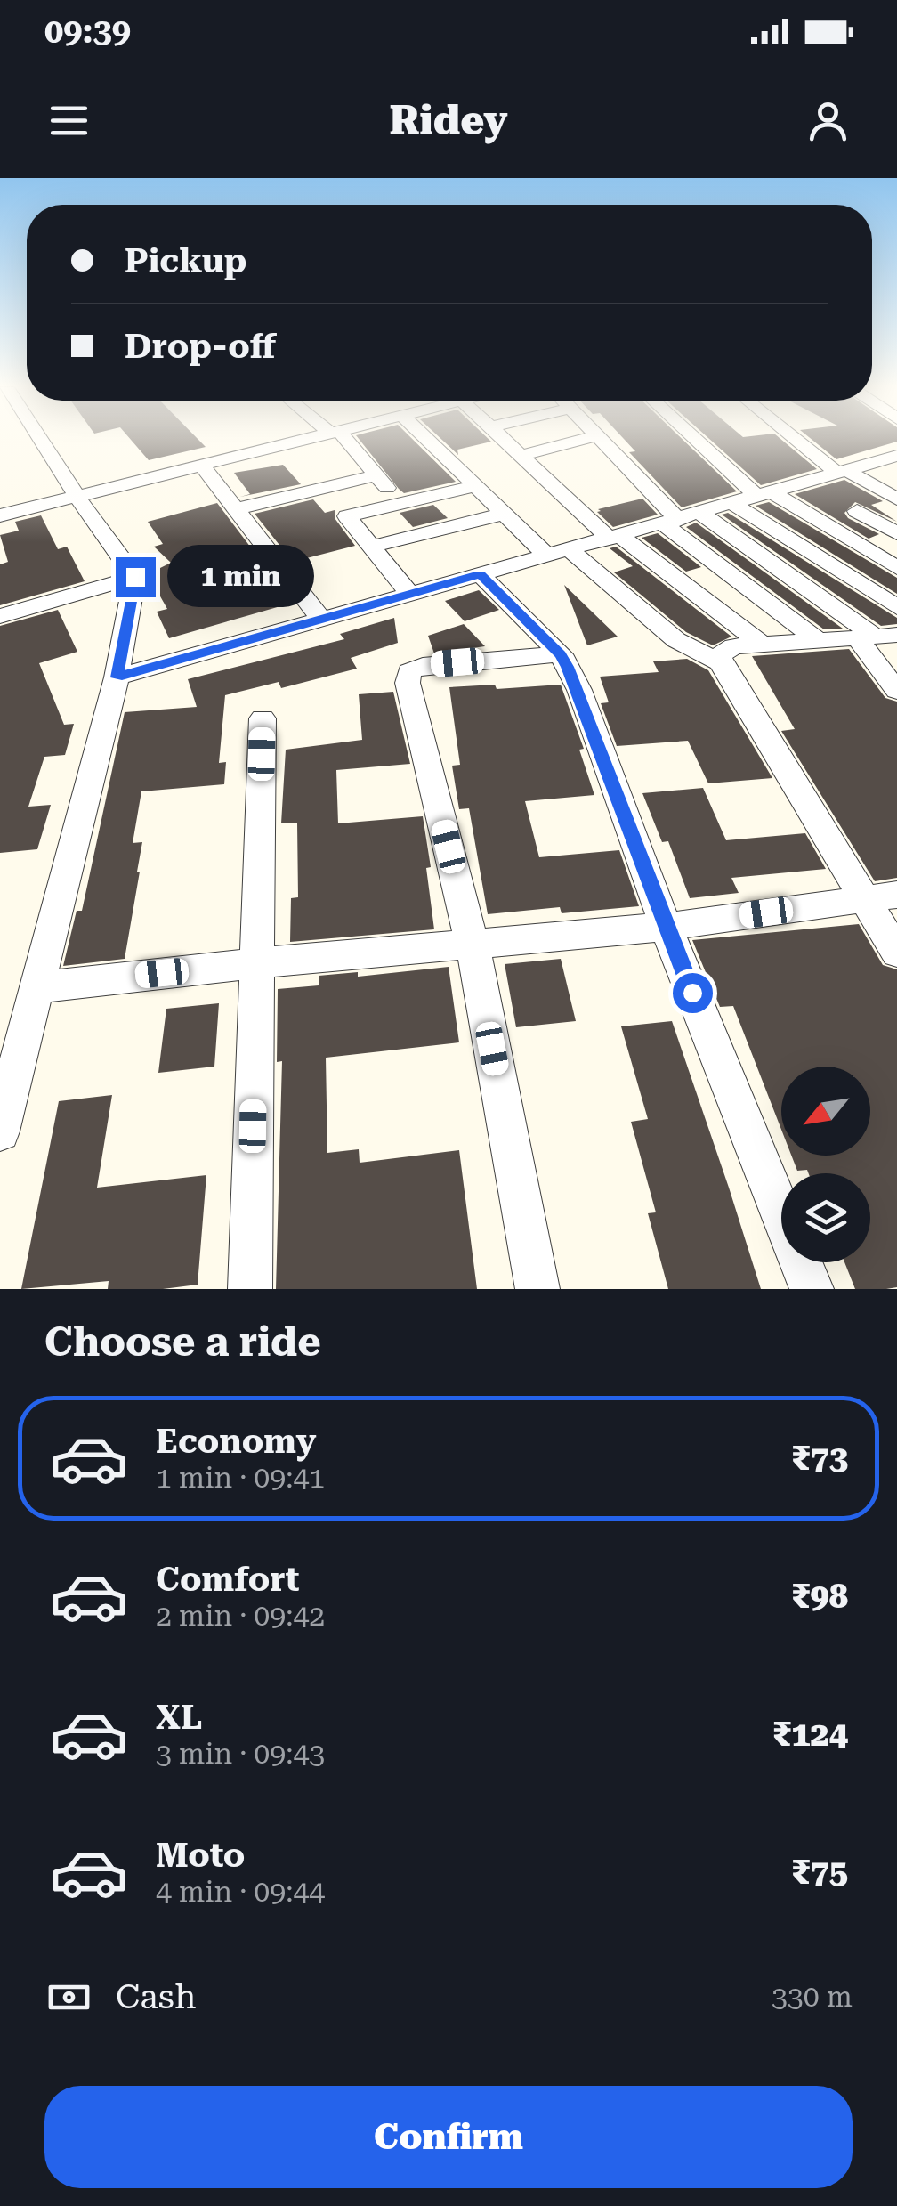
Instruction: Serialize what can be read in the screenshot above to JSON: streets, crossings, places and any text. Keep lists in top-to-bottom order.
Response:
{
  "north": "bottom left",
  "page": {
    "status": "09:39",
    "header": "Ridey",
    "banner": ["Pickup", "Drop-off"],
    "bubble": "1 min",
    "heading": "Choose a ride",
    "list": [
      {
        "name": "Economy",
        "note": "1 min · 09:41",
        "value": "₹73"
      },
      {
        "name": "Comfort",
        "note": "2 min · 09:42",
        "value": "₹98"
      },
      {
        "name": "XL",
        "note": "3 min · 09:43",
        "value": "₹124"
      },
      {
        "name": "Moto",
        "note": "4 min · 09:44",
        "value": "₹75"
      }
    ],
    "pay": ["Cash", "330 m"],
    "buttons": "Confirm"
  }
}
